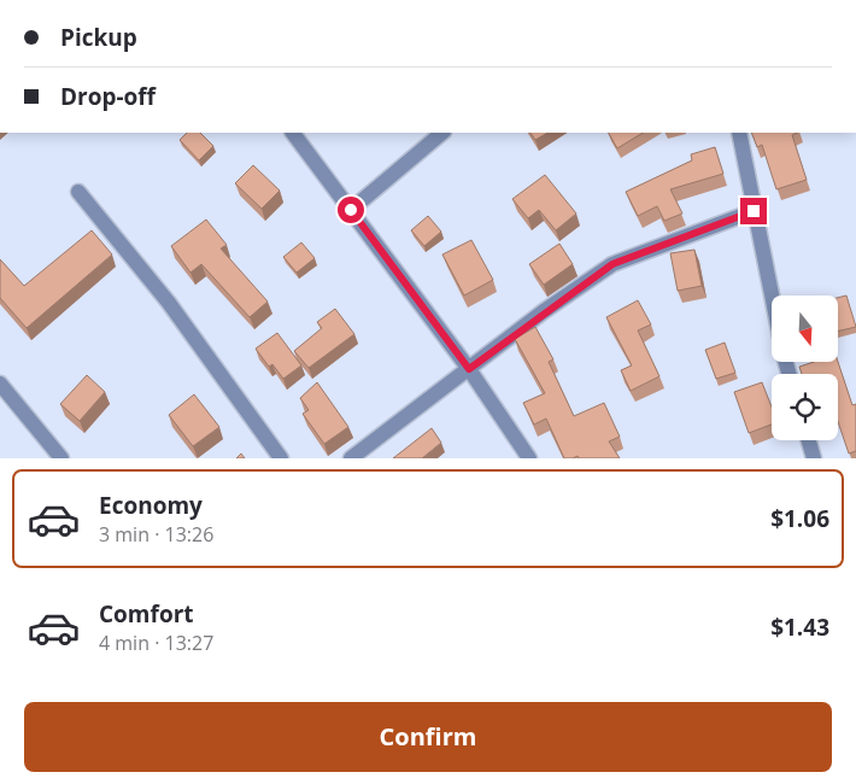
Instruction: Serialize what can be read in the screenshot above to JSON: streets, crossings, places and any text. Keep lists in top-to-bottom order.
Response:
{
  "north": "bottom",
  "page": {
    "banner": ["Pickup", "Drop-off"],
    "list": [
      {
        "name": "Economy",
        "note": "3 min · 13:26",
        "value": "$1.06"
      },
      {
        "name": "Comfort",
        "note": "4 min · 13:27",
        "value": "$1.43"
      }
    ],
    "buttons": "Confirm"
  }
}
